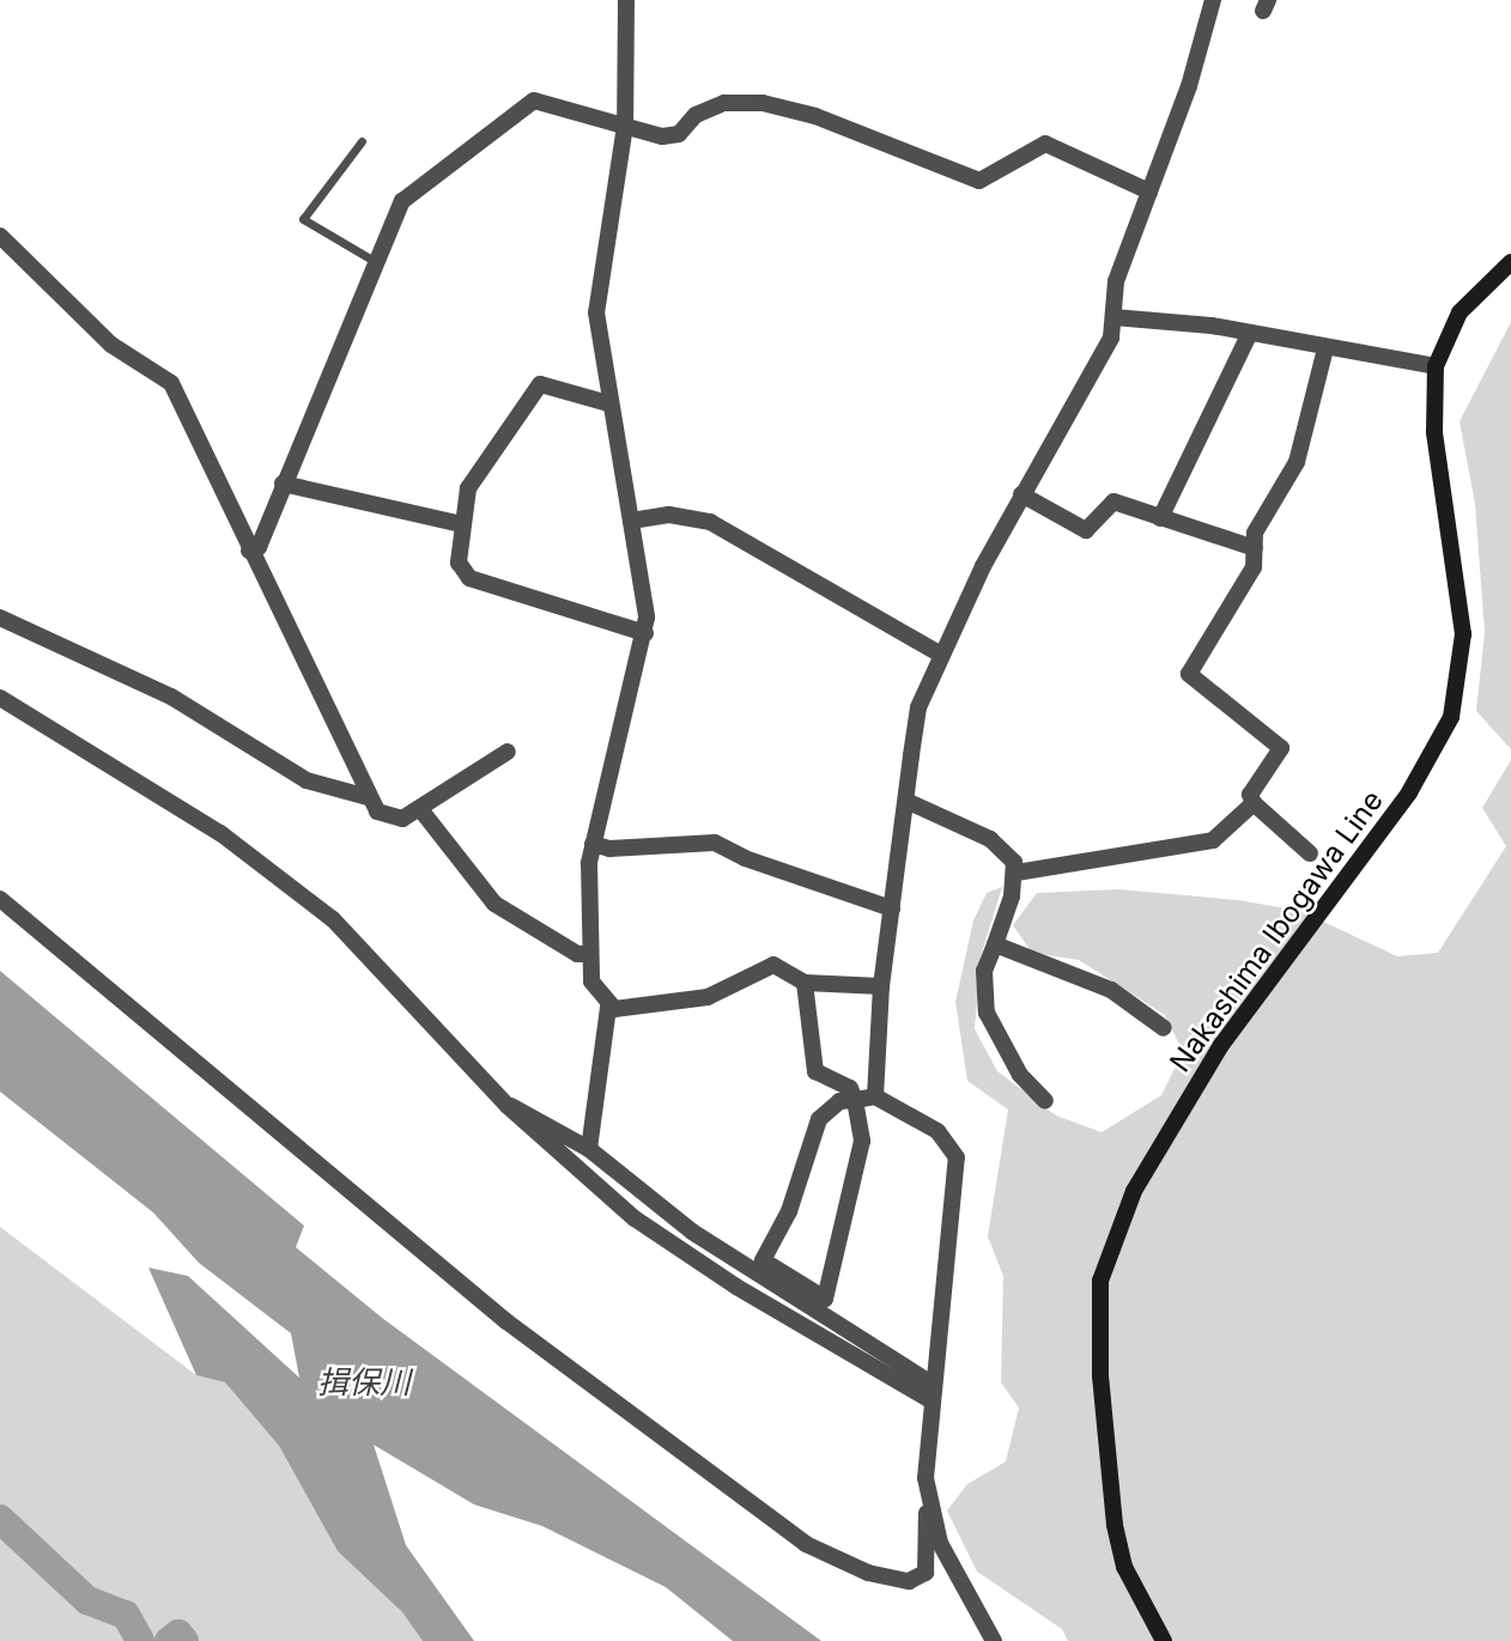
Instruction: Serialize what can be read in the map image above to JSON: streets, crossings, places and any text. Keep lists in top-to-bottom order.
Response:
{
  "streets": {
    "main road": ["Nakashima Ibogawa Line"]
  },
  "water": ["揖保川"]
}
